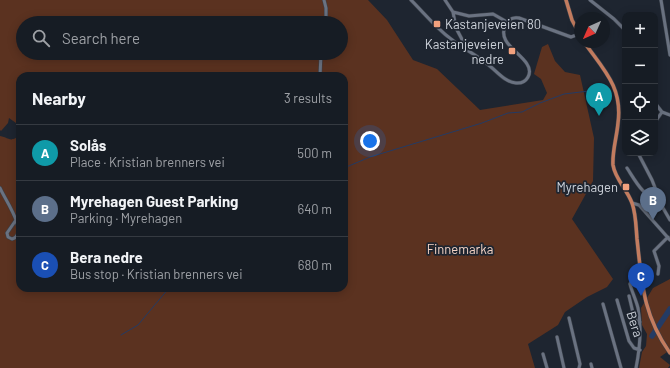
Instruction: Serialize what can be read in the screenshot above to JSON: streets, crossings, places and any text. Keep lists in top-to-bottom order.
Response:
{
  "streets": {
    "street": ["Bera"]
  },
  "parks": ["Finnemarka"],
  "places": {
    "transit": ["Kastanjeveien 80", "Kastanjeveien nedre", "Myrehagen"]
  },
  "north": "bottom left",
  "page": {
    "map_buttons": ["+", "−"],
    "search": "Search here",
    "heading": ["Nearby", "3 results"],
    "pins": ["A", "B", "C"],
    "list": [
      {
        "mark": "A",
        "name": "Solås",
        "note": "Place · Kristian brenners vei",
        "value": "500 m"
      },
      {
        "mark": "B",
        "name": "Myrehagen Guest Parking",
        "note": "Parking · Myrehagen",
        "value": "640 m"
      },
      {
        "mark": "C",
        "name": "Bera nedre",
        "note": "Bus stop · Kristian brenners vei",
        "value": "680 m"
      }
    ]
  }
}
